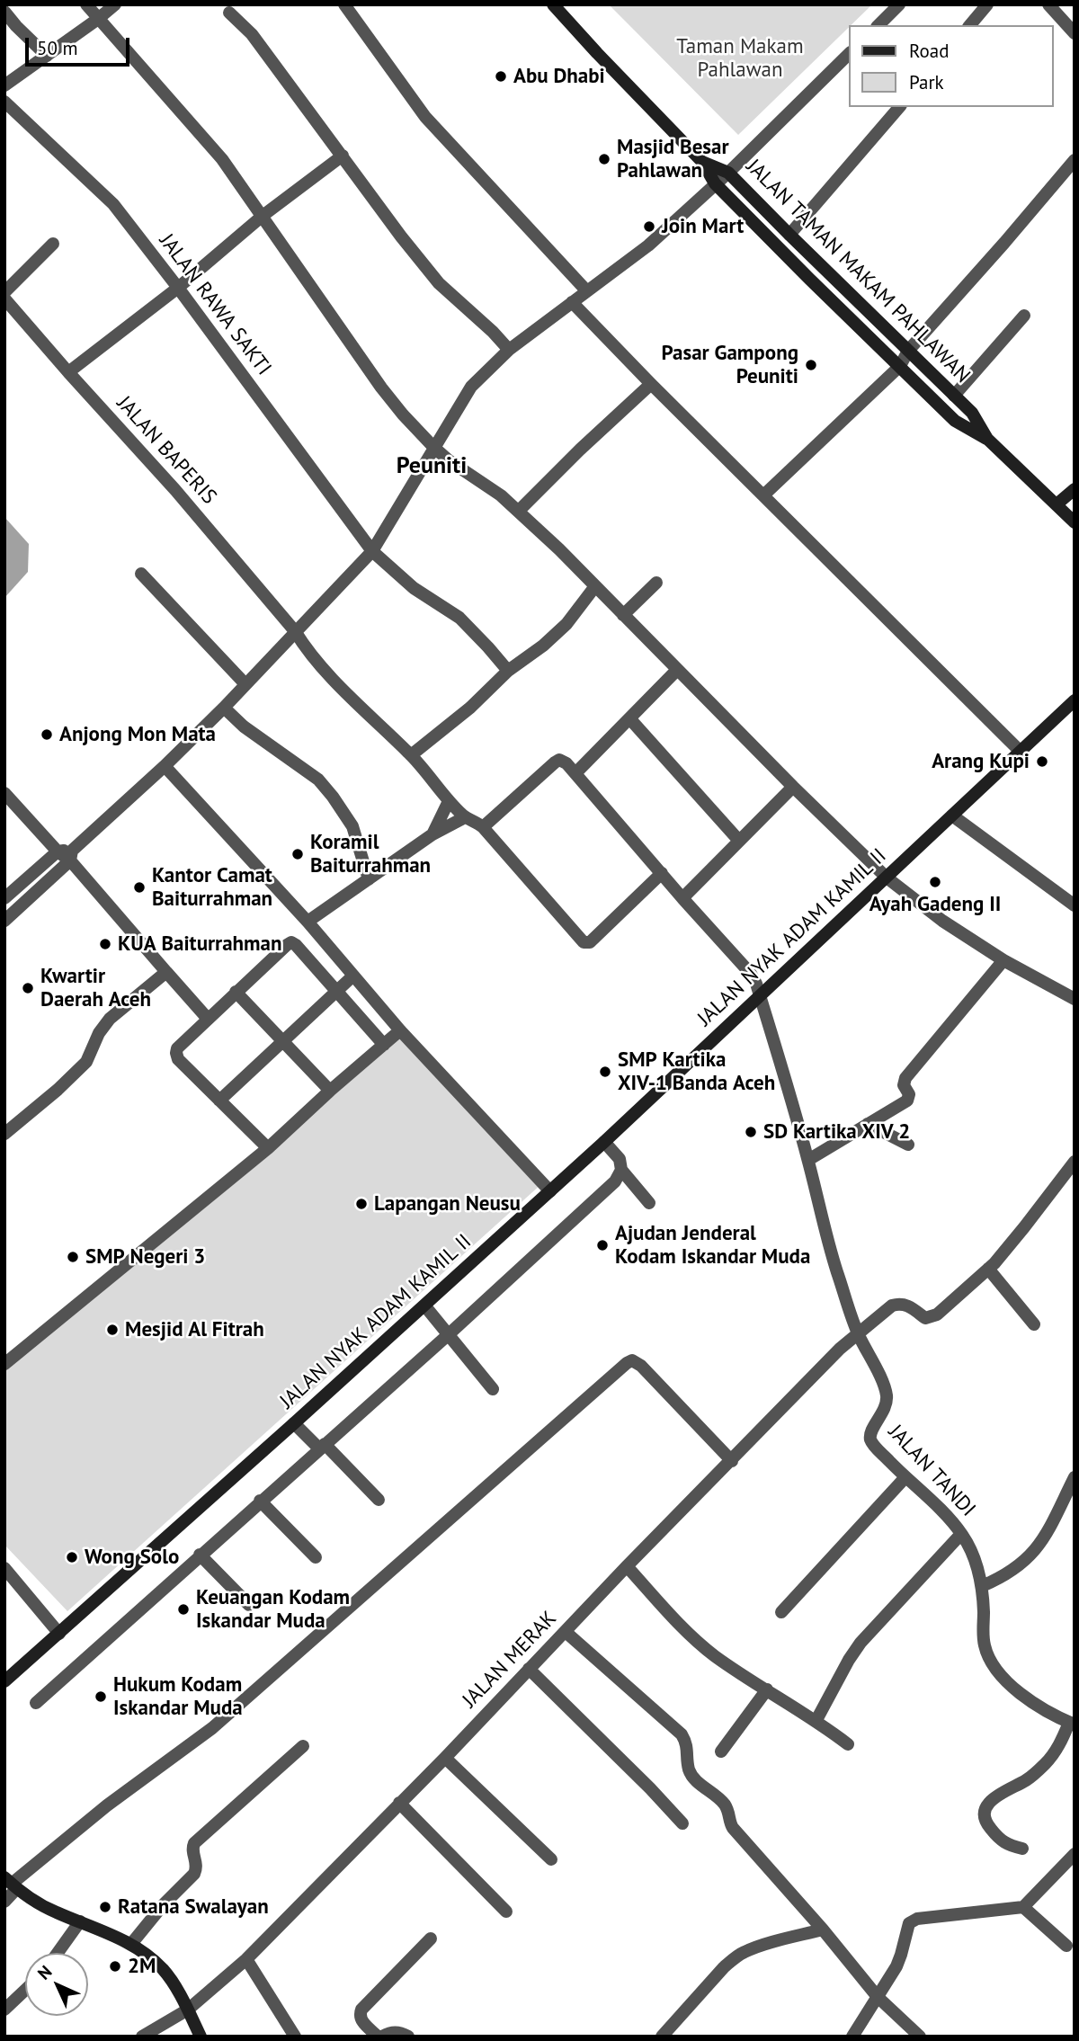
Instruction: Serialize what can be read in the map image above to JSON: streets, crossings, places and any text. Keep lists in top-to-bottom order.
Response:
{
  "streets": {
    "street": [
      "JALAN TAMAN MAKAM PAHLAWAN",
      "JALAN RAWA SAKTI",
      "JALAN BAPERIS",
      "JALAN NYAK ADAM KAMIL II",
      "JALAN TANDI",
      "JALAN MERAK"
    ]
  },
  "crossings": [
    ["JALAN NYAK ADAM KAMIL II", "JALAN TANDI"],
    ["JALAN TANDI", "JALAN MERAK"]
  ],
  "districts": ["Peuniti"],
  "parks": ["Taman Makam Pahlawan"],
  "places": [
    "Abu Dhabi",
    "Masjid Besar Pahlawan",
    "Join Mart",
    "Pasar Gampong Peuniti",
    "Anjong Mon Mata",
    "Arang Kupi",
    "Koramil Baiturrahman",
    "Ayah Gadeng II",
    "Kantor Camat Baiturrahman",
    "KUA Baiturrahman",
    "Kwartir Daerah Aceh",
    "SMP Kartika XIV-1 Banda Aceh",
    "SD Kartika XIV 2",
    "Lapangan Neusu",
    "Ajudan Jenderal Kodam Iskandar Muda",
    "SMP Negeri 3",
    "Mesjid Al Fitrah",
    "Wong Solo",
    "Keuangan Kodam Iskandar Muda",
    "Hukum Kodam Iskandar Muda",
    "Ratana Swalayan",
    "2M"
  ],
  "legend": ["Road", "Park"],
  "scale_bar": "50 m",
  "north": "top left"
}
